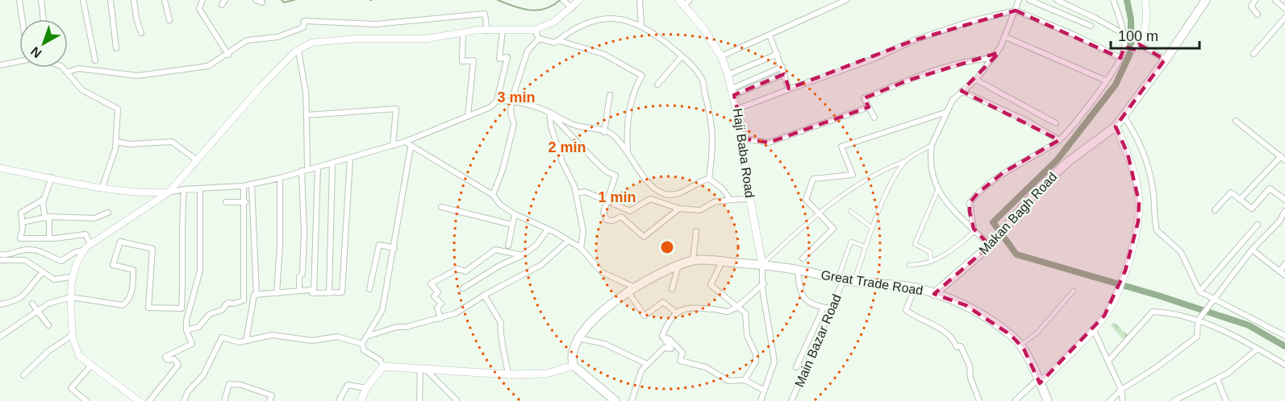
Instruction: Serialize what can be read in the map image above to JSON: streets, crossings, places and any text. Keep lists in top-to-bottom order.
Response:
{
  "streets": {
    "main road": ["Haji Baba Road", "Makan Bagh Road", "Great Trade Road"],
    "street": ["Main Bazar Road"]
  },
  "crossings": [
    ["Haji Baba Road", "Great Trade Road"],
    ["Makan Bagh Road", "Great Trade Road"],
    ["Great Trade Road", "Main Bazar Road"]
  ],
  "scale_bar": "100 m",
  "north": "bottom left",
  "rings": ["3 min", "2 min", "1 min"]
}
